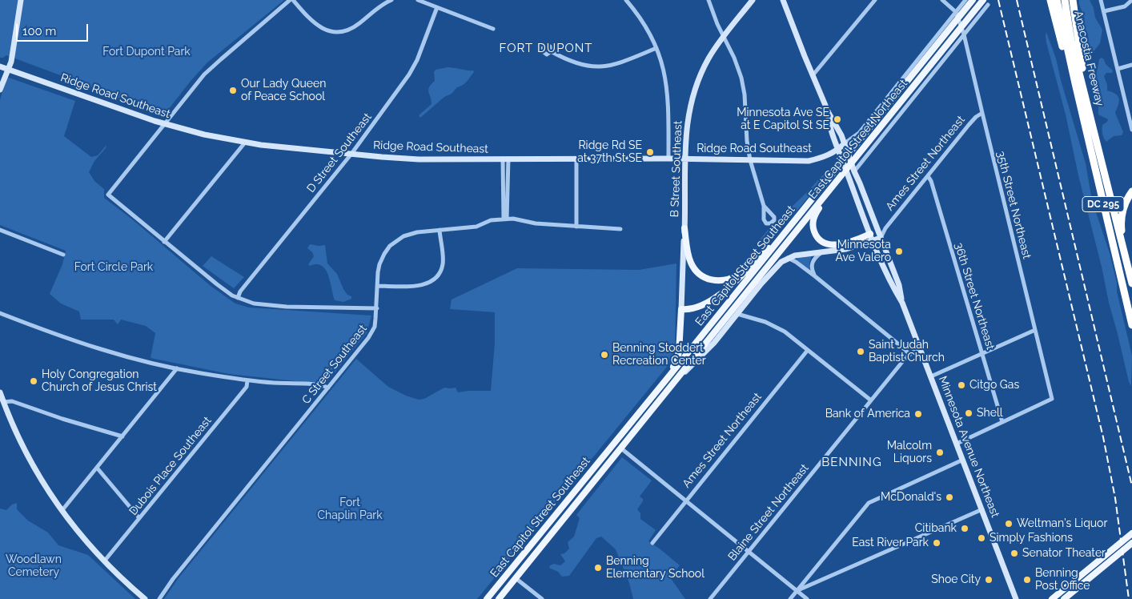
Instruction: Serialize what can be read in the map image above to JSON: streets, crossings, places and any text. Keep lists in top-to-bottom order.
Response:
{
  "streets": {
    "highway": ["Anacostia Freeway", "DC 295"],
    "main road": [
      "Ridge Road Southeast",
      "East Capitol Street Northeast",
      "B Street Southeast",
      "East Capitol Street Southeast",
      "Minnesota Avenue Northeast"
    ],
    "street": [
      "D Street Southeast",
      "Ames Street Northeast",
      "35th Street Northeast",
      "36th Street Northeast",
      "C Street Southeast",
      "Dubois Place Southeast",
      "Blaine Street Northeast"
    ]
  },
  "crossings": [
    ["Anacostia Freeway", "DC 295"],
    ["Ridge Road Southeast", "D Street Southeast"],
    ["Ridge Road Southeast", "B Street Southeast"],
    ["Ridge Road Southeast", "Minnesota Avenue Northeast"],
    ["East Capitol Street Northeast", "35th Street Northeast"],
    ["East Capitol Street Northeast", "Minnesota Avenue Northeast"],
    ["Ames Street Northeast", "35th Street Northeast"],
    ["Ames Street Northeast", "36th Street Northeast"],
    ["Ames Street Northeast", "Minnesota Avenue Northeast"],
    ["35th Street Northeast", "36th Street Northeast"],
    ["Minnesota Avenue Northeast", "Blaine Street Northeast"]
  ],
  "districts": ["FORT DUPONT", "BENNING"],
  "parks": [
    "Fort Dupont Park",
    "Fort Circle Park",
    "Fort Chaplin Park",
    "Woodlawn Cemetery"
  ],
  "places": [
    "Our Lady Queen of Peace School",
    "Minnesota Ave SE at E Capitol St SE",
    "Ridge Rd SE at 37th St SE",
    "Minnesota Ave Valero",
    "Saint Judah Baptist Church",
    "Benning Stoddert Recreation Center",
    "Holy Congregation Church of Jesus Christ",
    "Citgo Gas",
    "Shell",
    "Bank of America",
    "Malcolm Liquors",
    "McDonald's",
    "Weltman's Liquor",
    "Citibank",
    "Simply Fashions",
    "East River Park",
    "Senator Theater",
    "Benning Elementary School",
    "Shoe City",
    "Benning Post Office"
  ],
  "scale_bar": "100 m"
}
